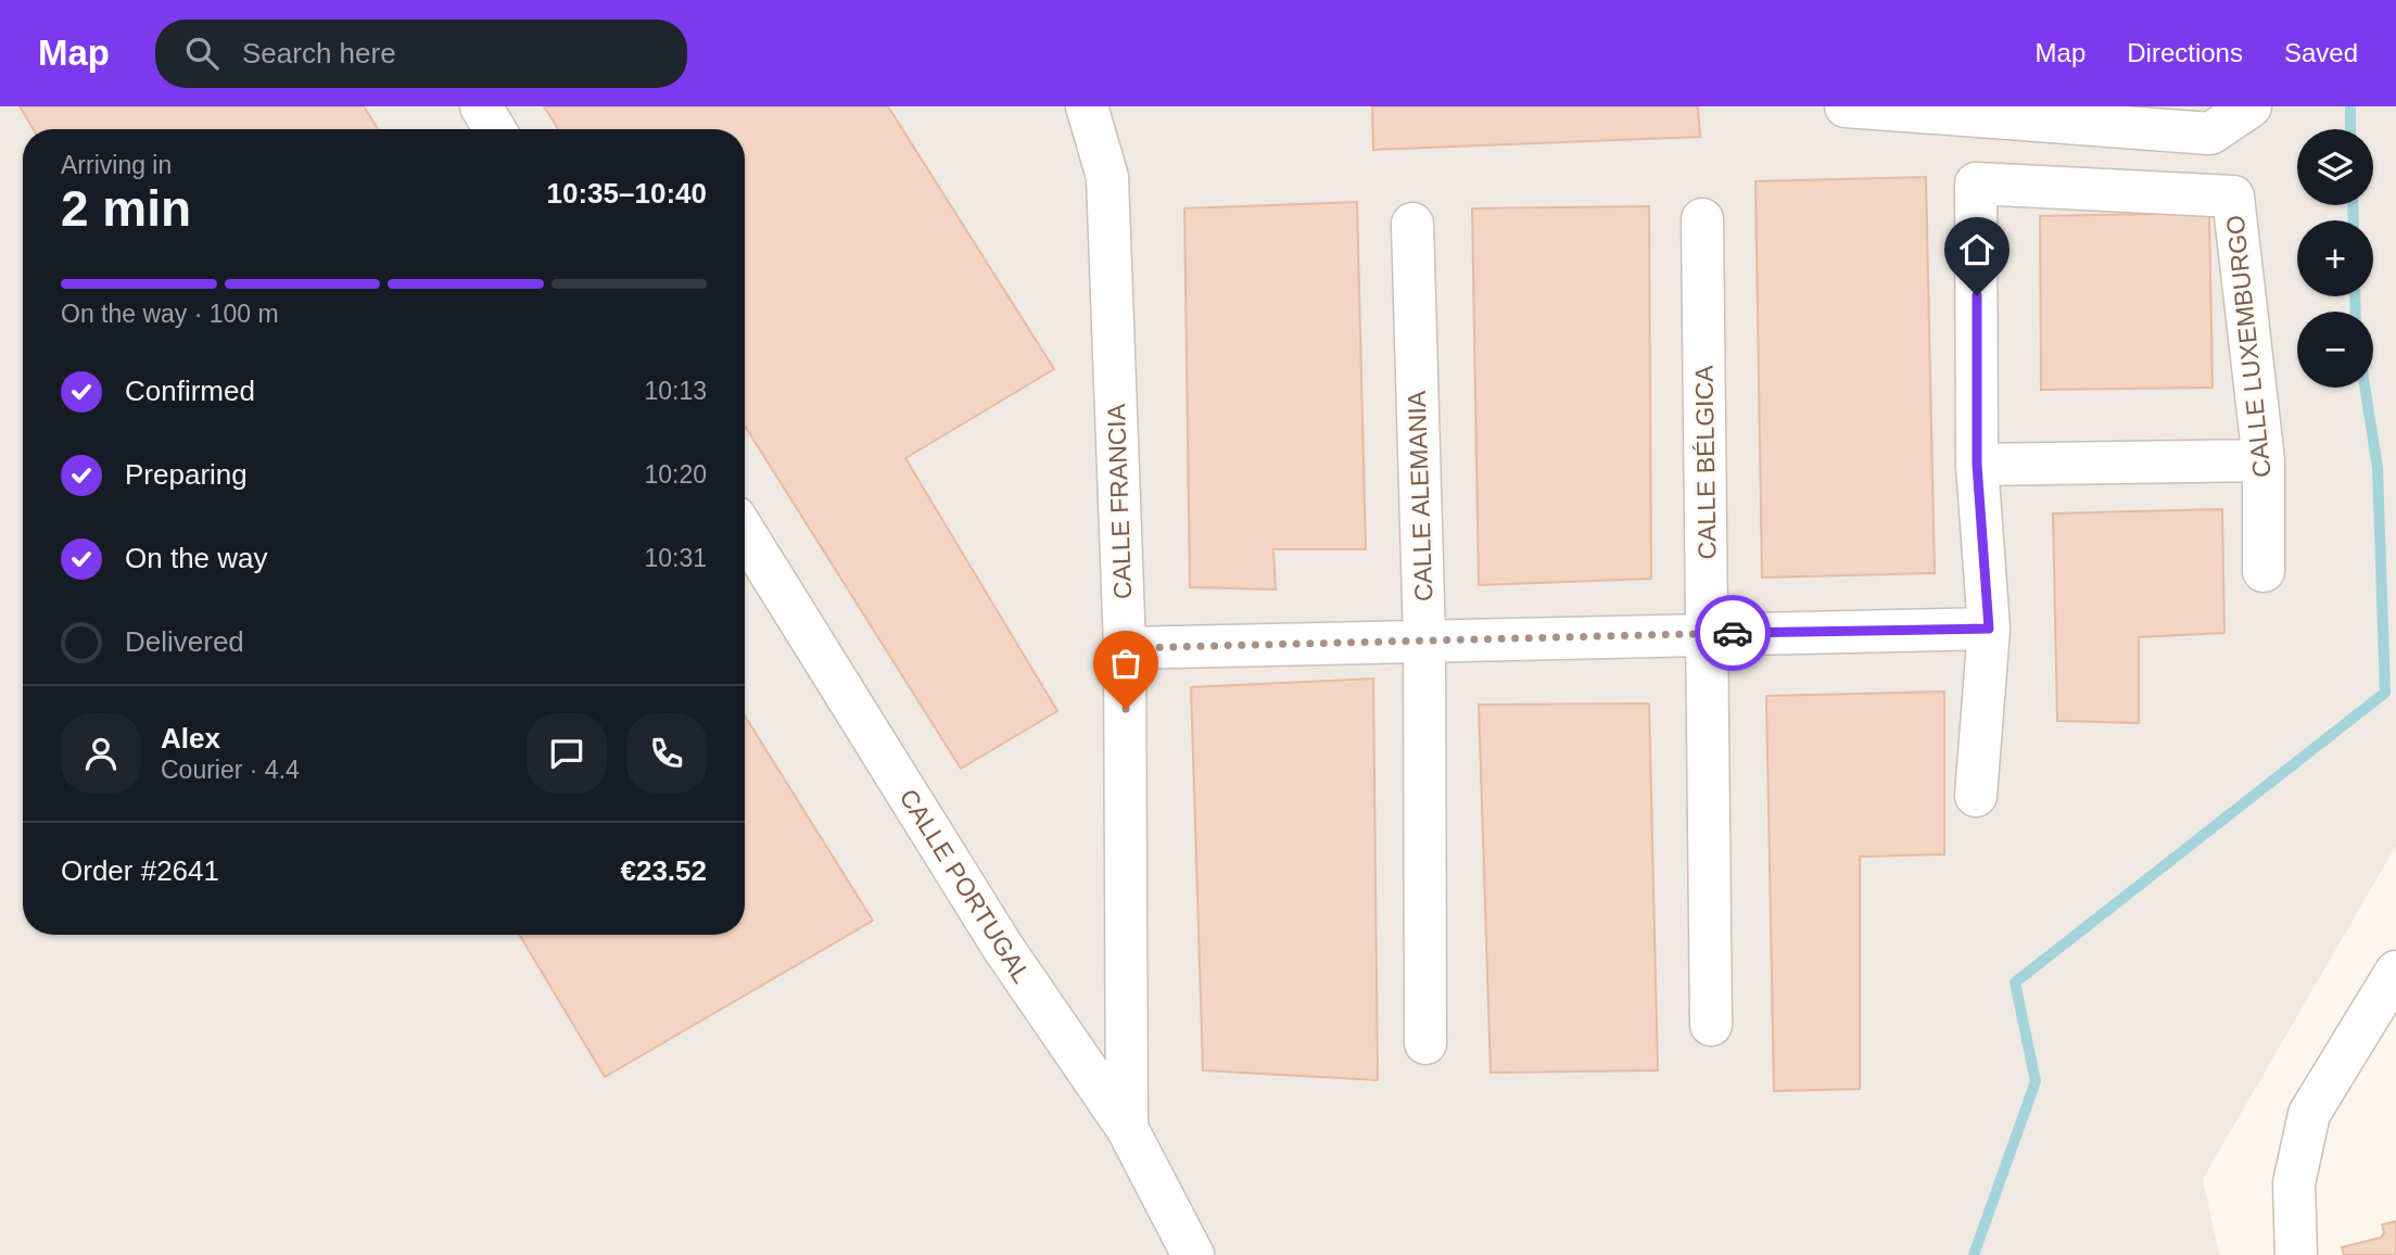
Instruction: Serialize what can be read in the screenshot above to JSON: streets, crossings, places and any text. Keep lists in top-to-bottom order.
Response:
{
  "streets": {
    "street": [
      "CALLE LUXEMBURGO",
      "CALLE BÉLGICA",
      "CALLE ALEMANIA",
      "CALLE FRANCIA",
      "CALLE PORTUGAL"
    ]
  },
  "crossings": [
    ["CALLE FRANCIA", "CALLE PORTUGAL"]
  ],
  "page": {
    "header": "Map",
    "search": "Search here",
    "nav": ["Map", "Directions", "Saved"],
    "map_buttons": ["+", "−"],
    "heading": ["2 min", "Arriving in", "10:35–10:40"],
    "panel": [
      "Alex",
      "Courier · 4.4",
      "Order #2641",
      "€23.52"
    ],
    "bar": "On the way · 100 m",
    "list": [
      ["Confirmed", "10:13"],
      ["Preparing", "10:20"],
      ["On the way", "10:31"],
      "Delivered"
    ]
  }
}
